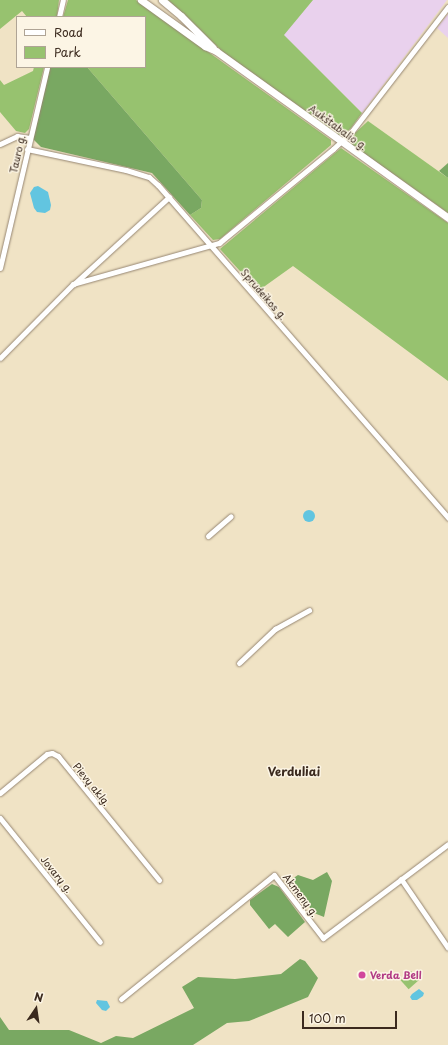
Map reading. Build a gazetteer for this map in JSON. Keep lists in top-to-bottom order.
{
  "streets": {
    "main road": ["Aukštabalio g."],
    "street": [
      "Tauro g.",
      "Sprudeikos g.",
      "Pievų aklg.",
      "Jovarų g.",
      "Akmenų g."
    ]
  },
  "crossings": [
    ["Tauro g.", "Sprudeikos g."]
  ],
  "districts": ["Verduliai"],
  "places": ["Verda Bell"],
  "legend": ["Road", "Park"],
  "scale_bar": "100 m",
  "north": "top"
}
